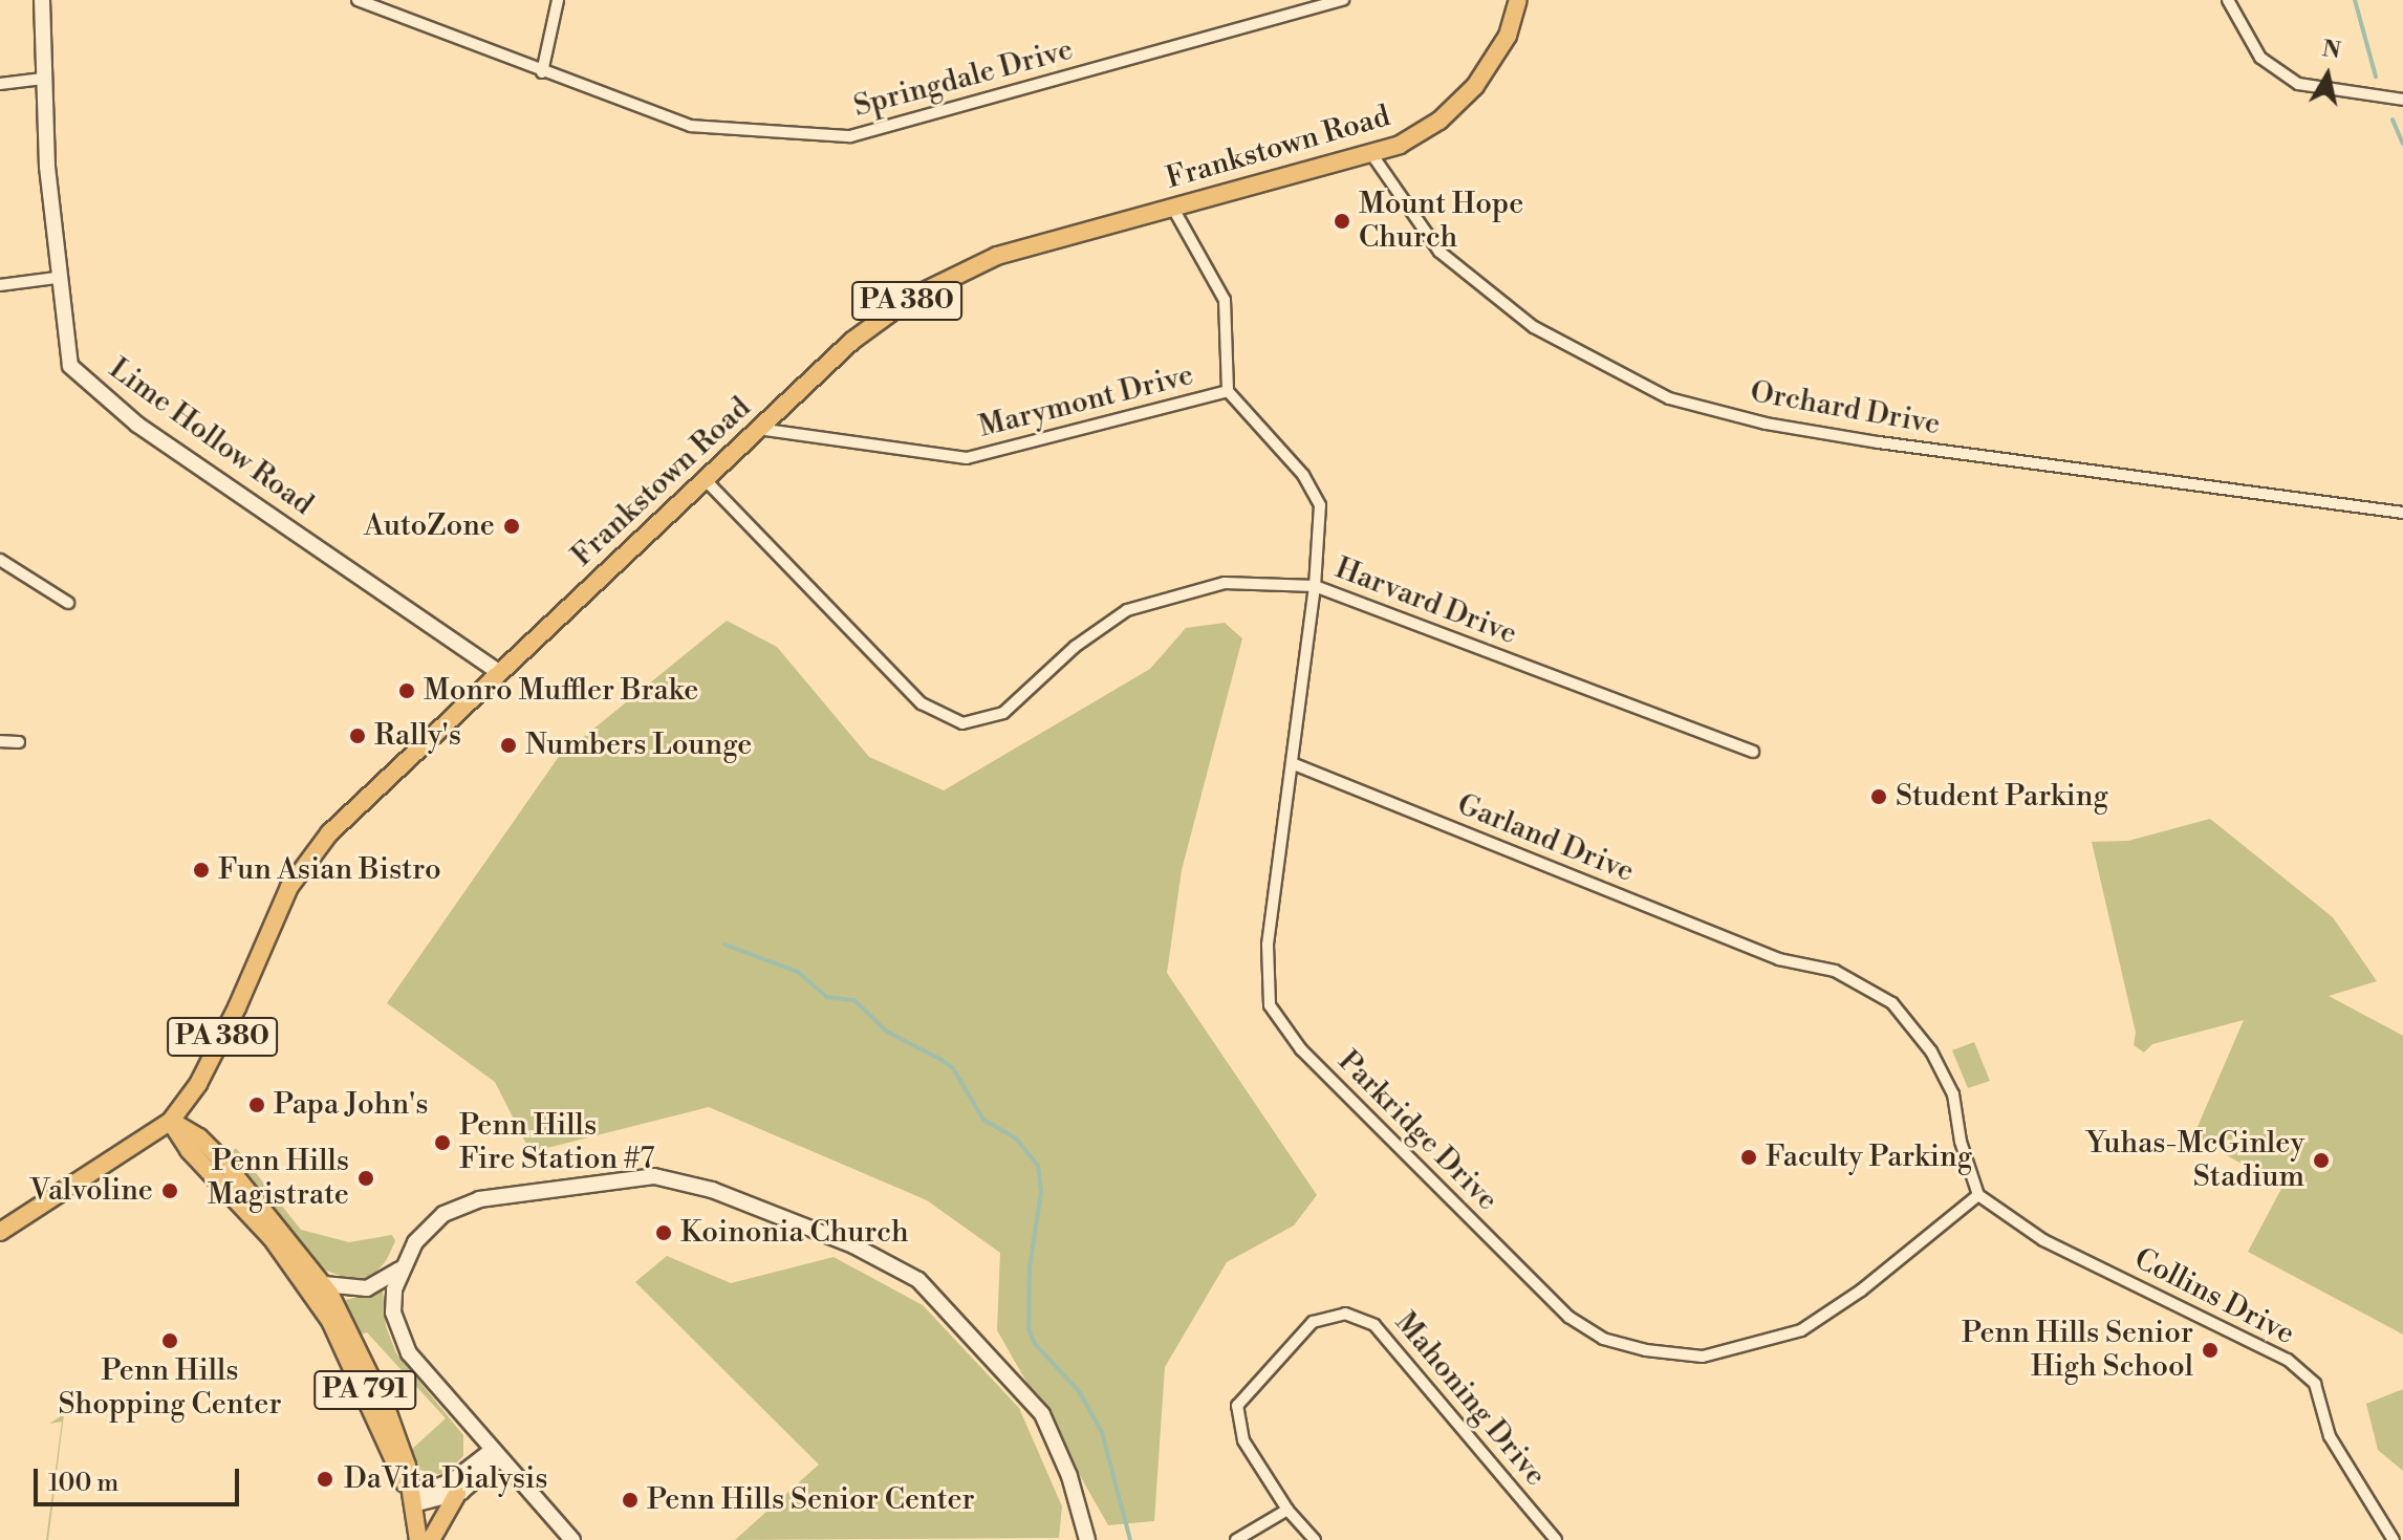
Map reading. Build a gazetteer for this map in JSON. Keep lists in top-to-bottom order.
{
  "streets": {
    "main road": ["Frankstown Road", "PA 380", "PA 791"],
    "street": [
      "Springdale Drive",
      "Marymont Drive",
      "Orchard Drive",
      "Lime Hollow Road",
      "Harvard Drive",
      "Garland Drive",
      "Parkridge Drive",
      "Collins Drive",
      "Mahoning Drive"
    ]
  },
  "crossings": [
    ["Frankstown Road", "Marymont Drive"],
    ["Frankstown Road", "Orchard Drive"],
    ["Frankstown Road", "Lime Hollow Road"],
    ["Frankstown Road", "Harvard Drive"],
    ["Frankstown Road", "PA 791"],
    ["Marymont Drive", "Parkridge Drive"],
    ["Harvard Drive", "Parkridge Drive"],
    ["Garland Drive", "Parkridge Drive"],
    ["Garland Drive", "Collins Drive"],
    ["Parkridge Drive", "Collins Drive"]
  ],
  "places": [
    "Mount Hope Church",
    "AutoZone",
    "Monro Muffler Brake",
    "Rally's",
    "Numbers Lounge",
    "Student Parking",
    "Fun Asian Bistro",
    "Papa John's",
    "Penn Hills Fire Station #7",
    "Faculty Parking",
    "Yuhas-McGinley Stadium",
    "Penn Hills Magistrate",
    "Valvoline",
    "Koinonia Church",
    "Penn Hills Shopping Center",
    "Penn Hills Senior High School",
    "DaVita Dialysis",
    "Penn Hills Senior Center"
  ],
  "scale_bar": "100 m",
  "north": "top"
}
